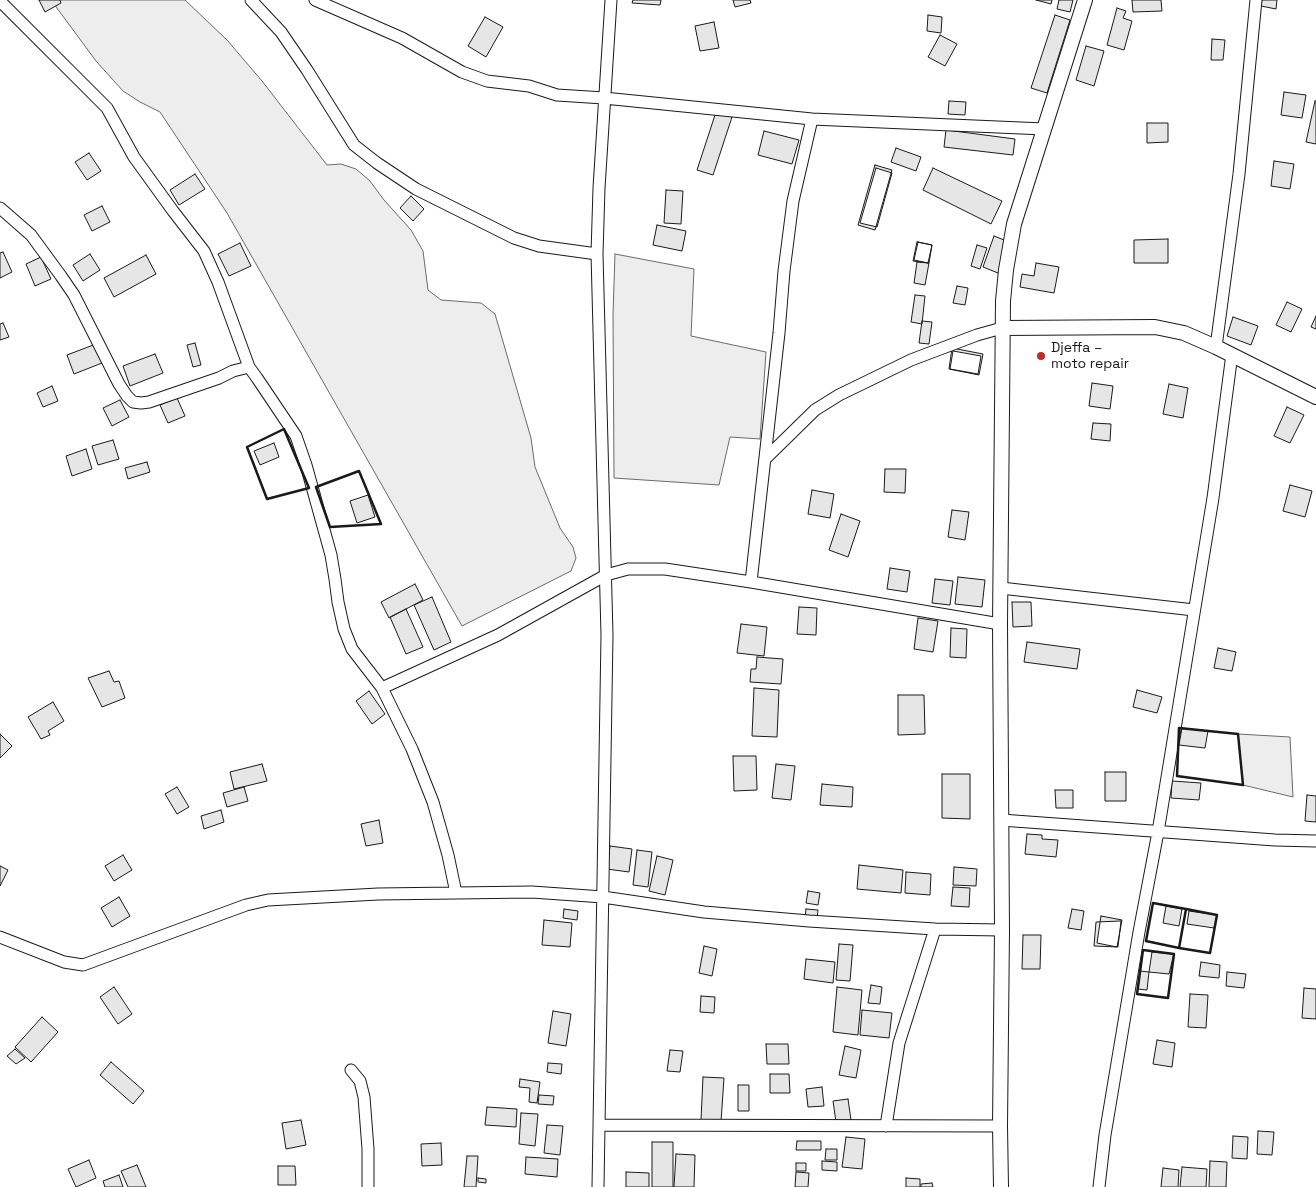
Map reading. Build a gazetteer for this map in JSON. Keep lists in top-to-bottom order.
{
  "places": ["Djeffa – moto repair"]
}
